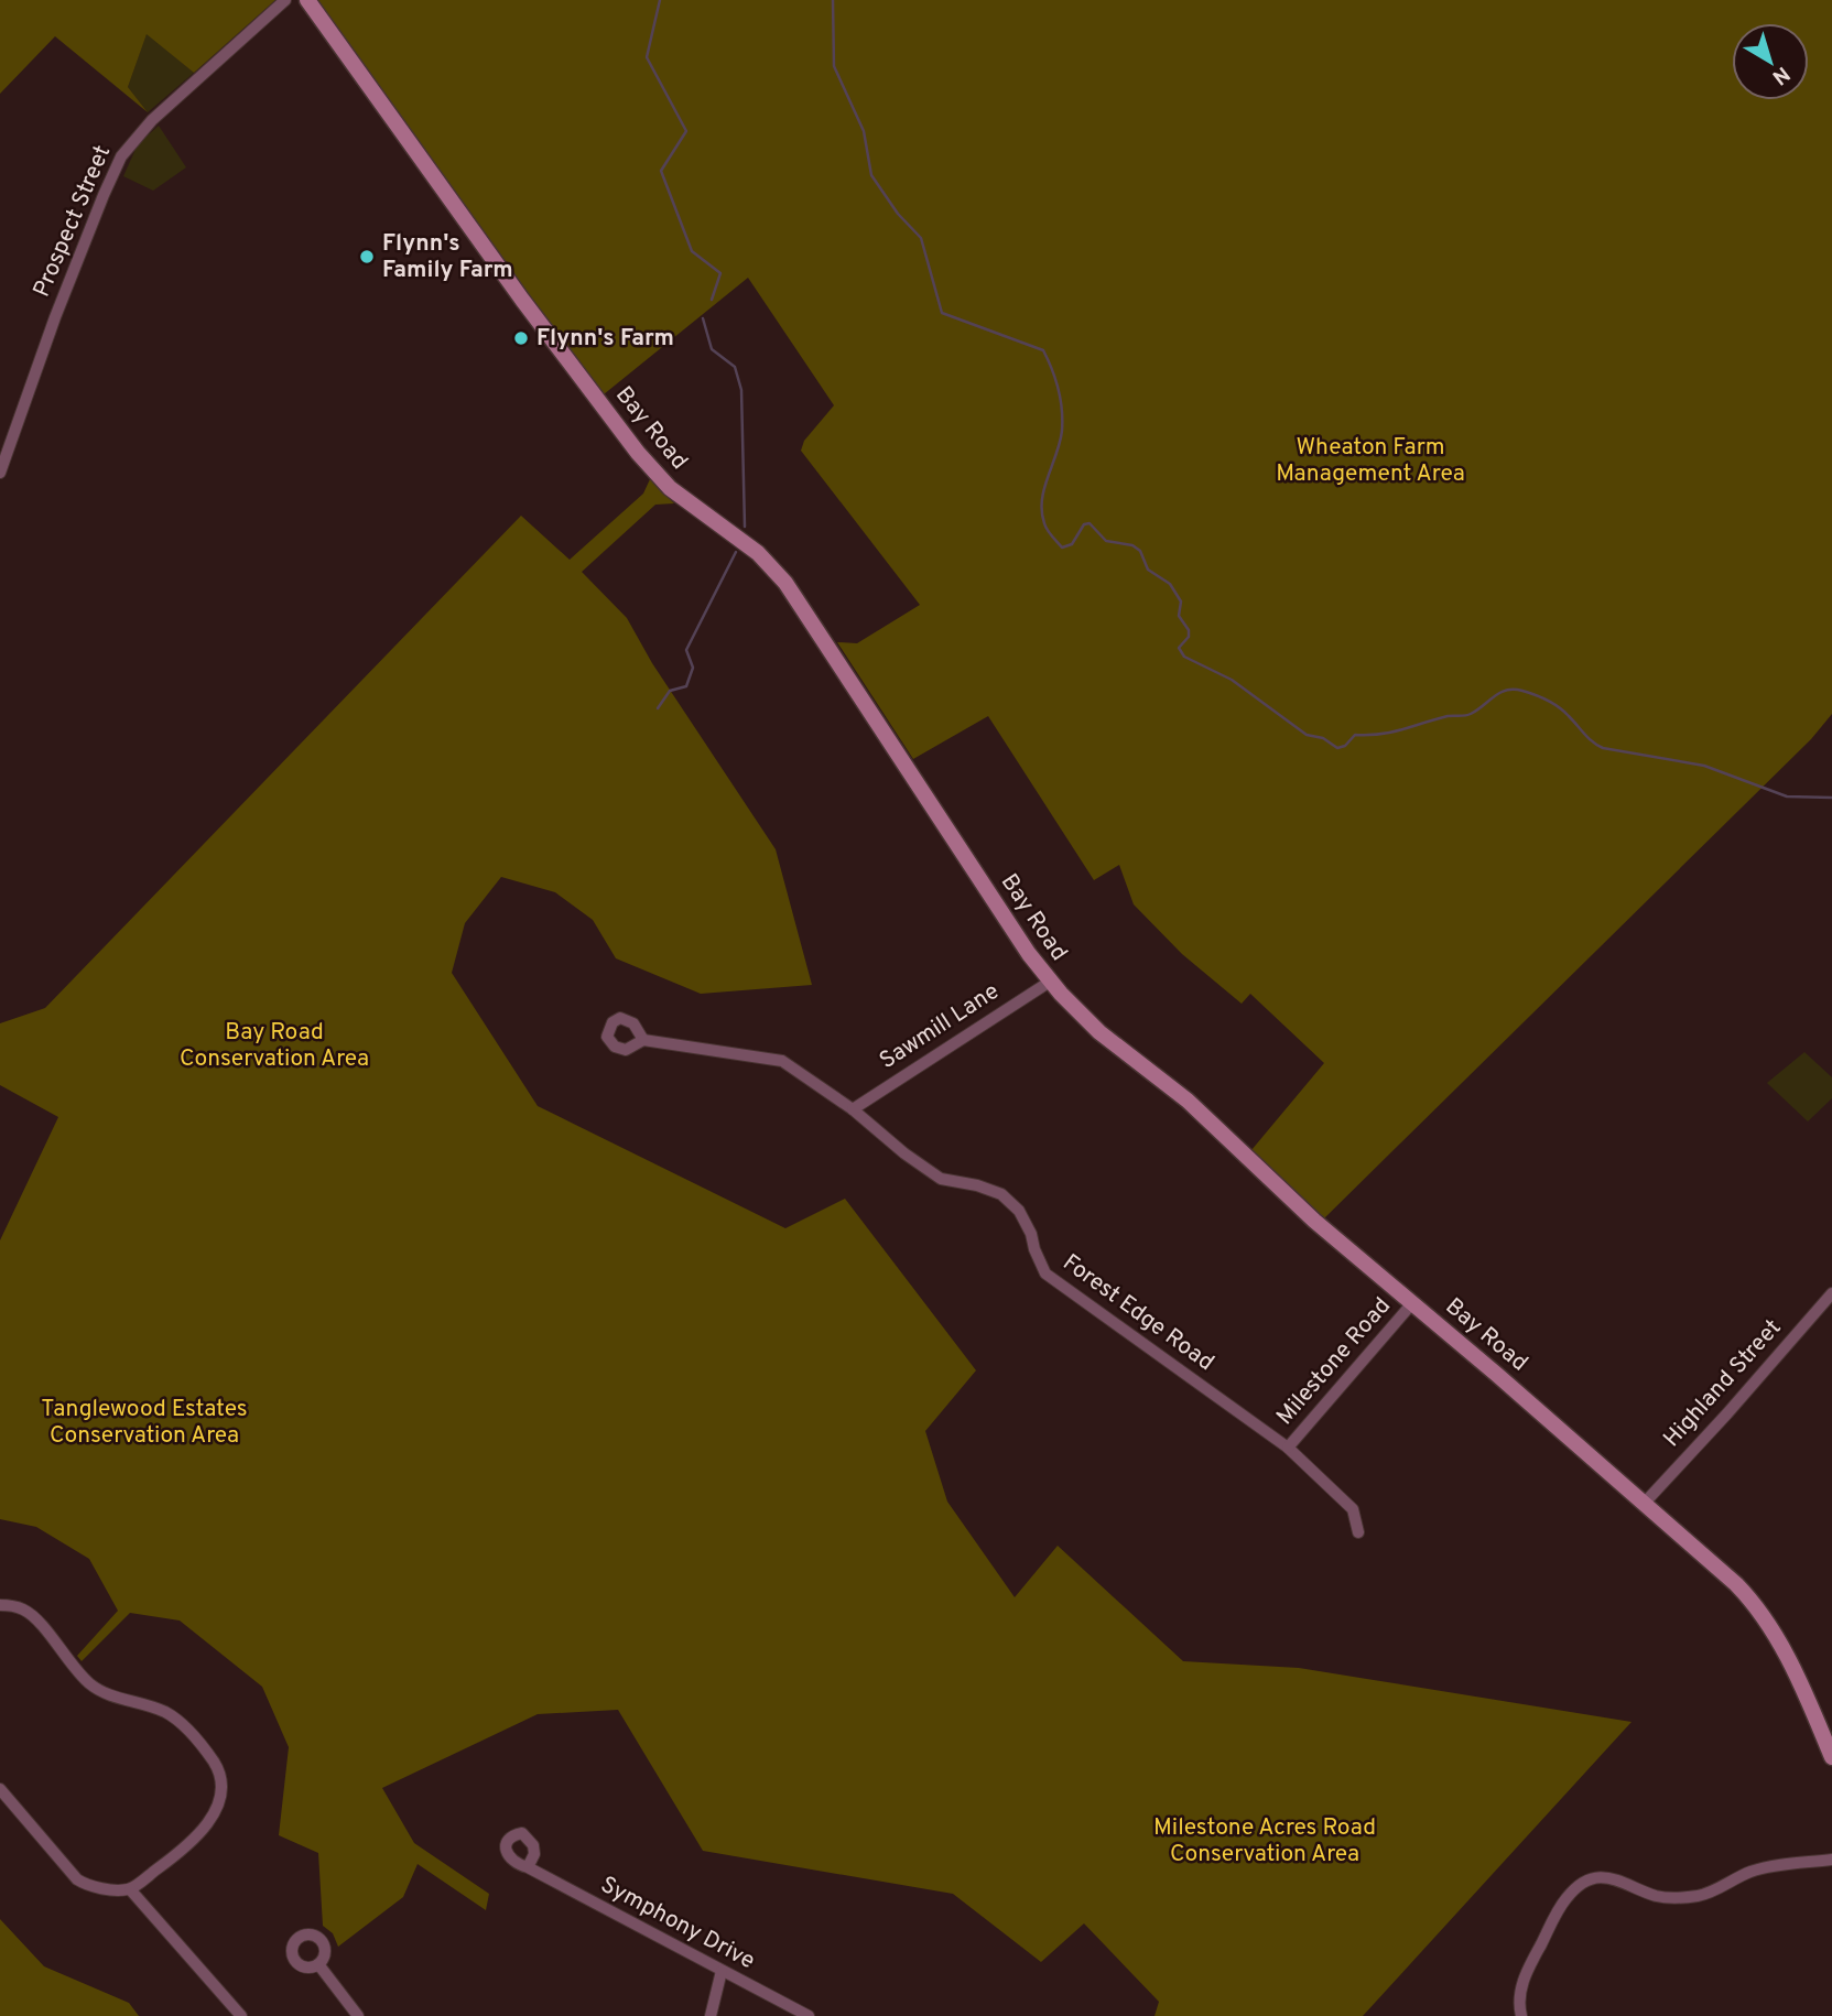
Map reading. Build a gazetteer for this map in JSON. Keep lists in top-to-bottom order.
{
  "streets": {
    "main road": ["Bay Road"],
    "street": [
      "Prospect Street",
      "Sawmill Lane",
      "Forest Edge Road",
      "Milestone Road",
      "Highland Street",
      "Symphony Drive"
    ]
  },
  "crossings": [
    ["Bay Road", "Sawmill Lane"],
    ["Bay Road", "Milestone Road"],
    ["Bay Road", "Highland Street"],
    ["Sawmill Lane", "Forest Edge Road"],
    ["Forest Edge Road", "Milestone Road"]
  ],
  "parks": [
    "Wheaton Farm Management Area",
    "Bay Road Conservation Area",
    "Tanglewood Estates Conservation Area",
    "Milestone Acres Road Conservation Area"
  ],
  "places": ["Flynn's Family Farm", "Flynn's Farm"],
  "north": "bottom right"
}
